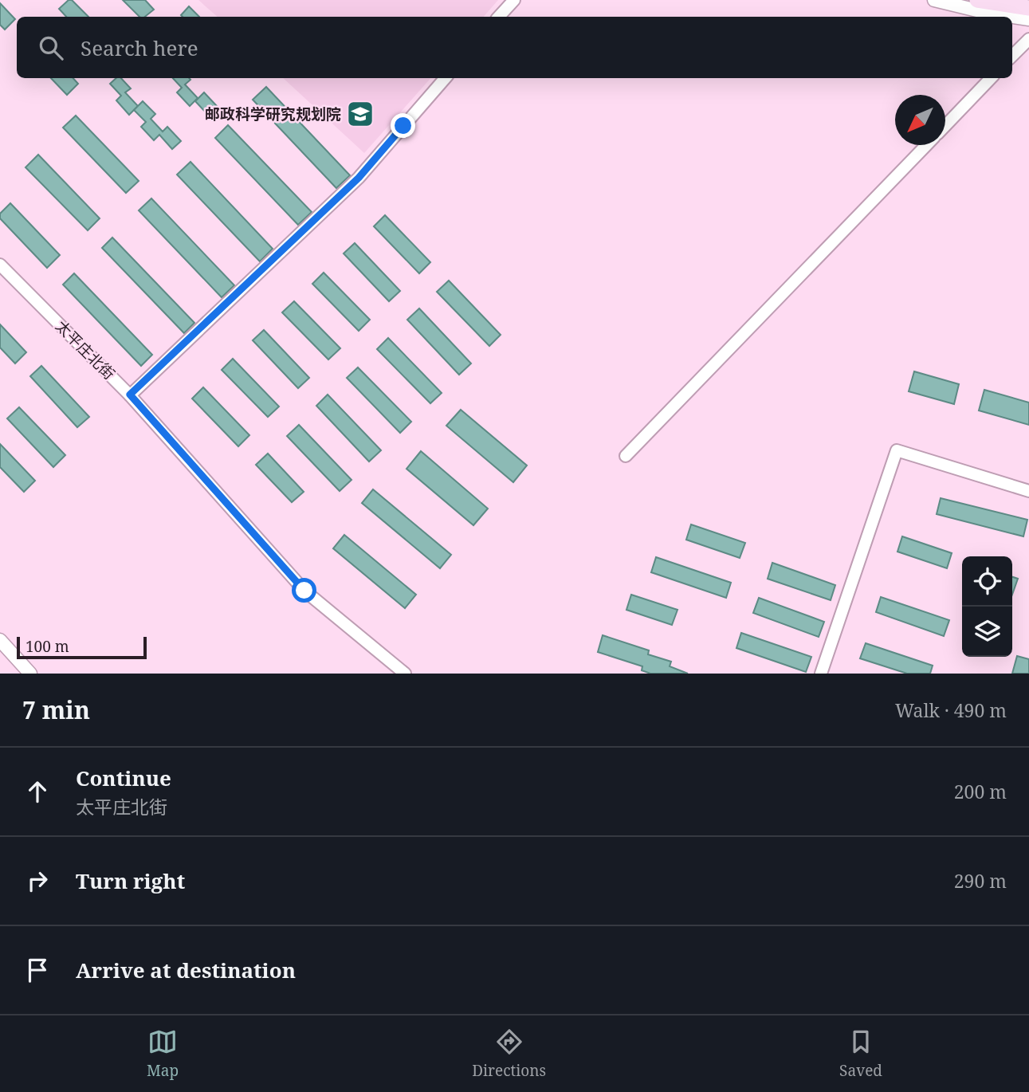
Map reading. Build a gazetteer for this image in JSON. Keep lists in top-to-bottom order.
{
  "streets": {
    "street": ["太平庄北街"]
  },
  "places": {
    "school or university": ["邮政科学研究规划院"]
  },
  "scale_bar": "100 m",
  "north": "bottom left",
  "page": {
    "search": "Search here",
    "scale": "100 m",
    "heading": ["7 min", "Walk · 490 m"],
    "list": [
      ["Continue", "太平庄北街", "200 m"],
      ["Turn right", "290 m"],
      "Arrive at destination"
    ],
    "nav": ["Map", "Directions", "Saved"]
  }
}
